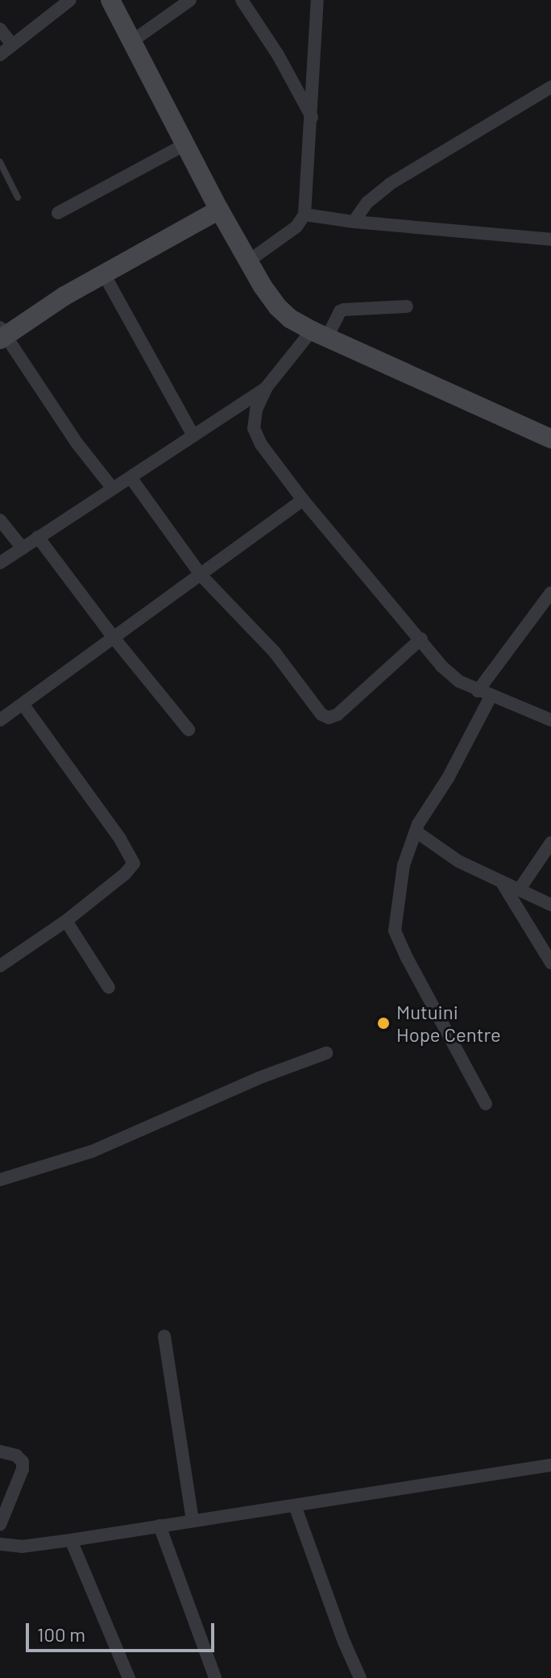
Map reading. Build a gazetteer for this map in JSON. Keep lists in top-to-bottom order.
{
  "places": ["Mutuini Hope Centre"],
  "scale_bar": "100 m"
}
